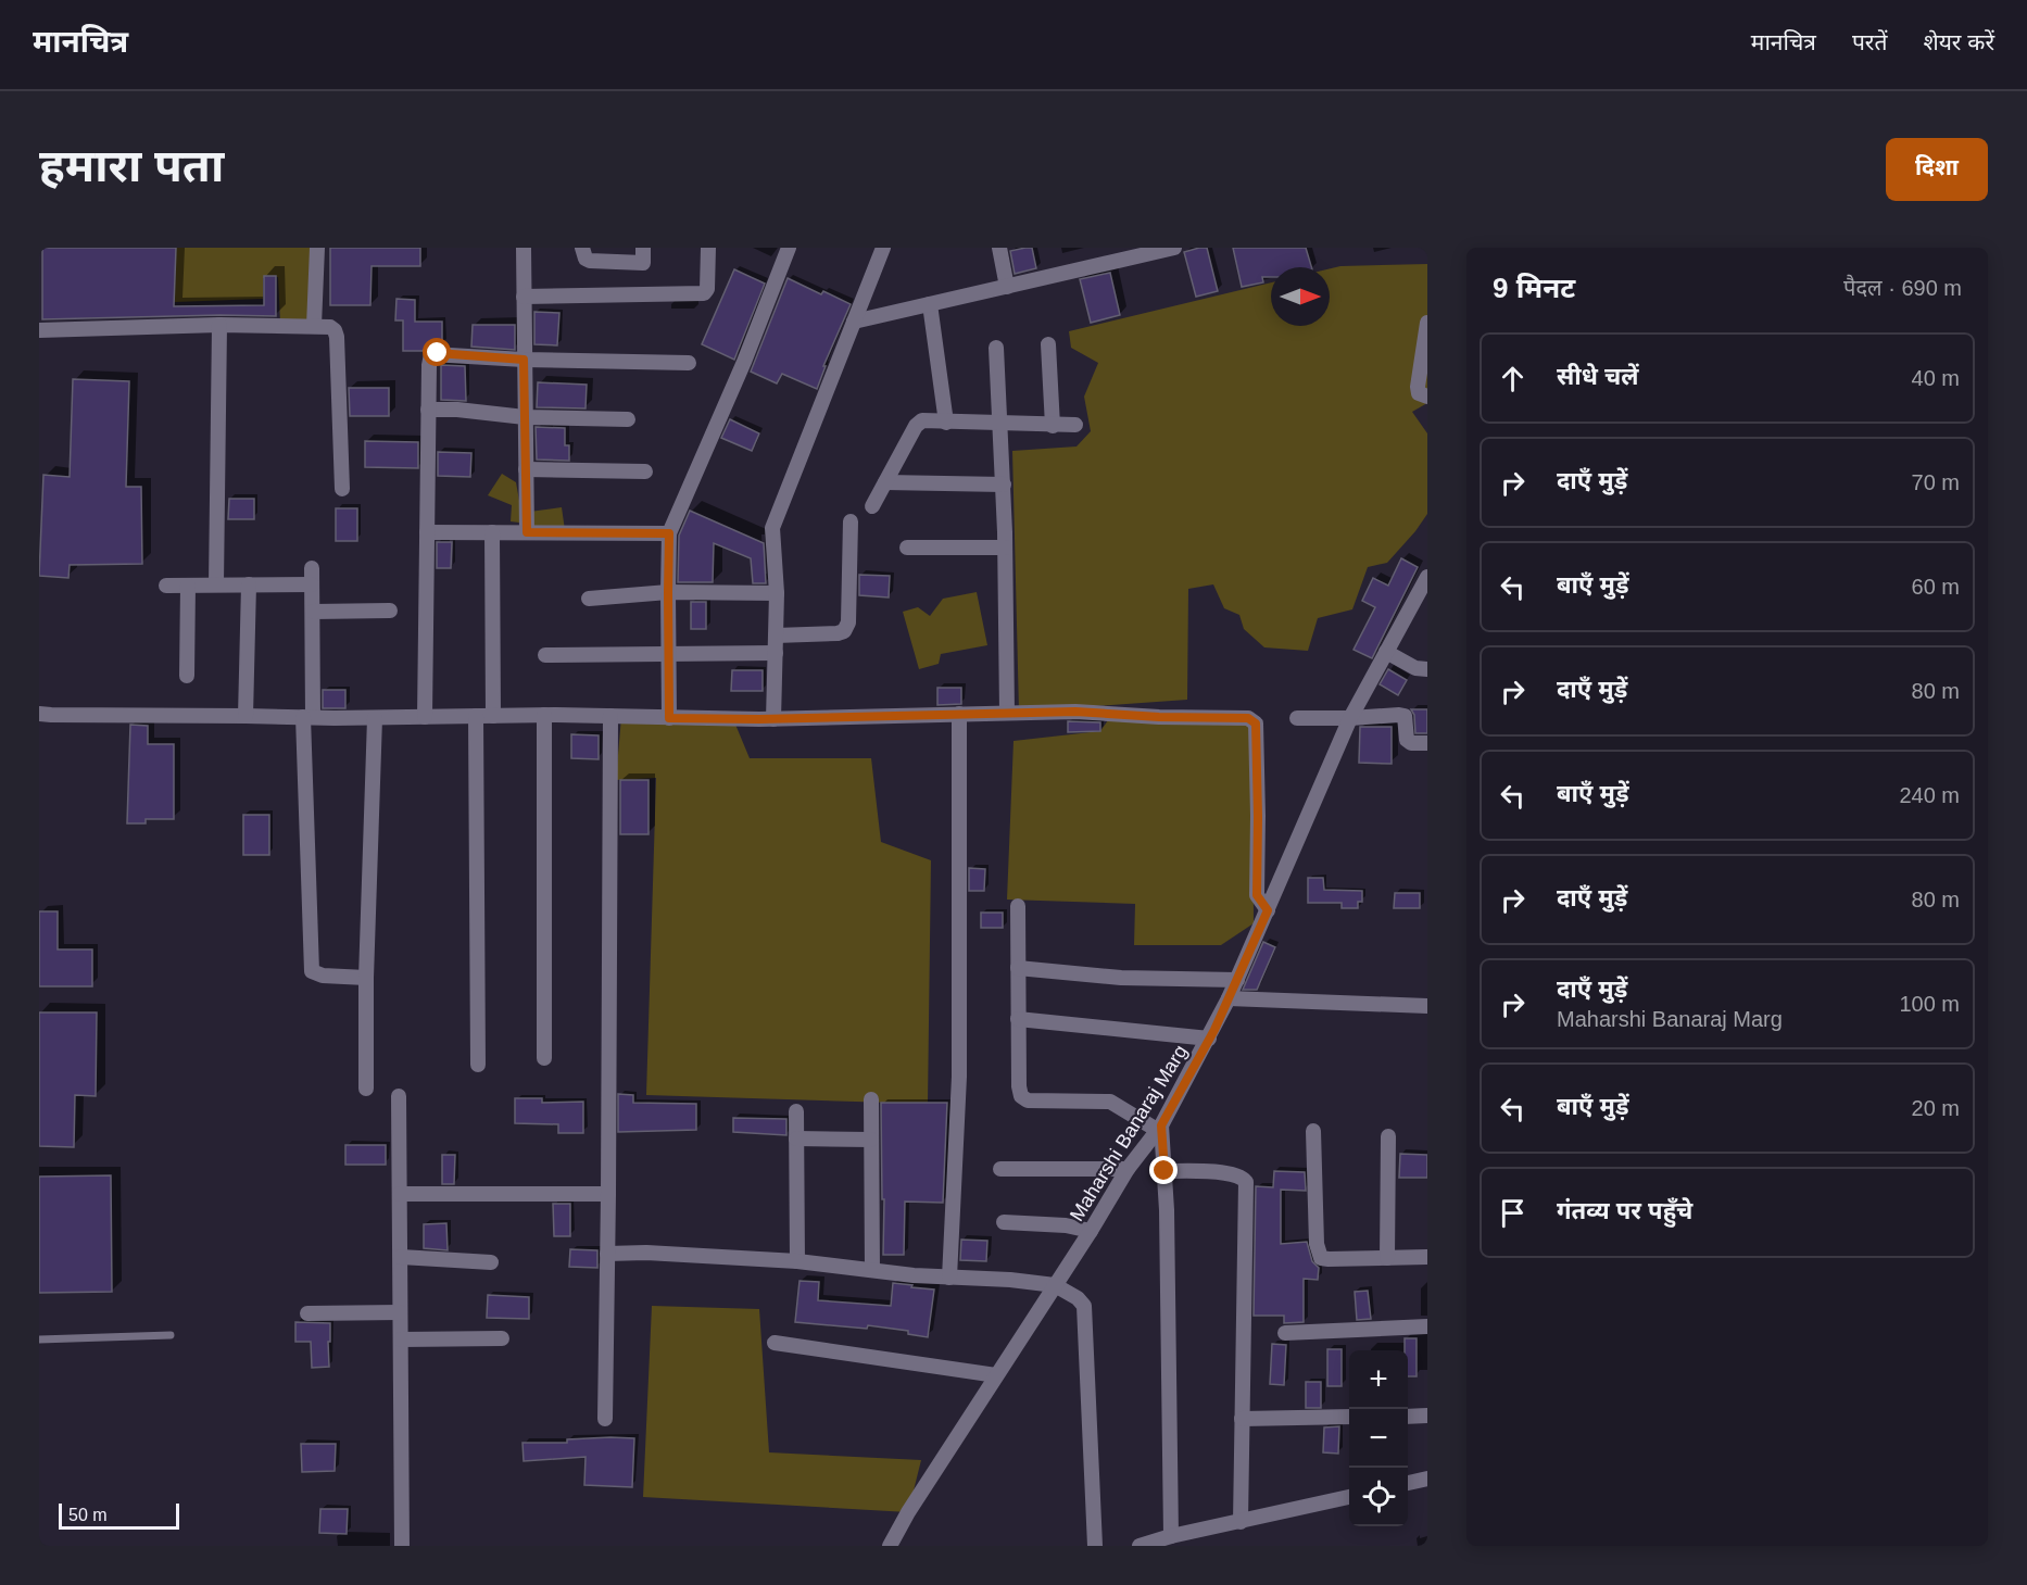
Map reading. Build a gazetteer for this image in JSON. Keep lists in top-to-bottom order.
{
  "streets": {
    "street": ["Maharshi Banaraj Marg"]
  },
  "scale_bar": "50 m",
  "north": "right",
  "page": {
    "header": "मानचित्र",
    "nav": ["मानचित्र", "परतें", "शेयर करें"],
    "buttons": "दिशा",
    "title": "हमारा पता",
    "heading": ["9 मिनट", "पैदल · 690 m"],
    "list": [
      ["सीधे चलें", "40 m"],
      ["दाएँ मुड़ें", "70 m"],
      ["बाएँ मुड़ें", "60 m"],
      ["दाएँ मुड़ें", "80 m"],
      ["बाएँ मुड़ें", "240 m"],
      ["दाएँ मुड़ें", "80 m"],
      ["दाएँ मुड़ें", "Maharshi Banaraj Marg", "100 m"],
      ["बाएँ मुड़ें", "20 m"],
      "गंतव्य पर पहुँचे"
    ],
    "map_buttons": ["+", "−"],
    "scale": "50 m"
  }
}
